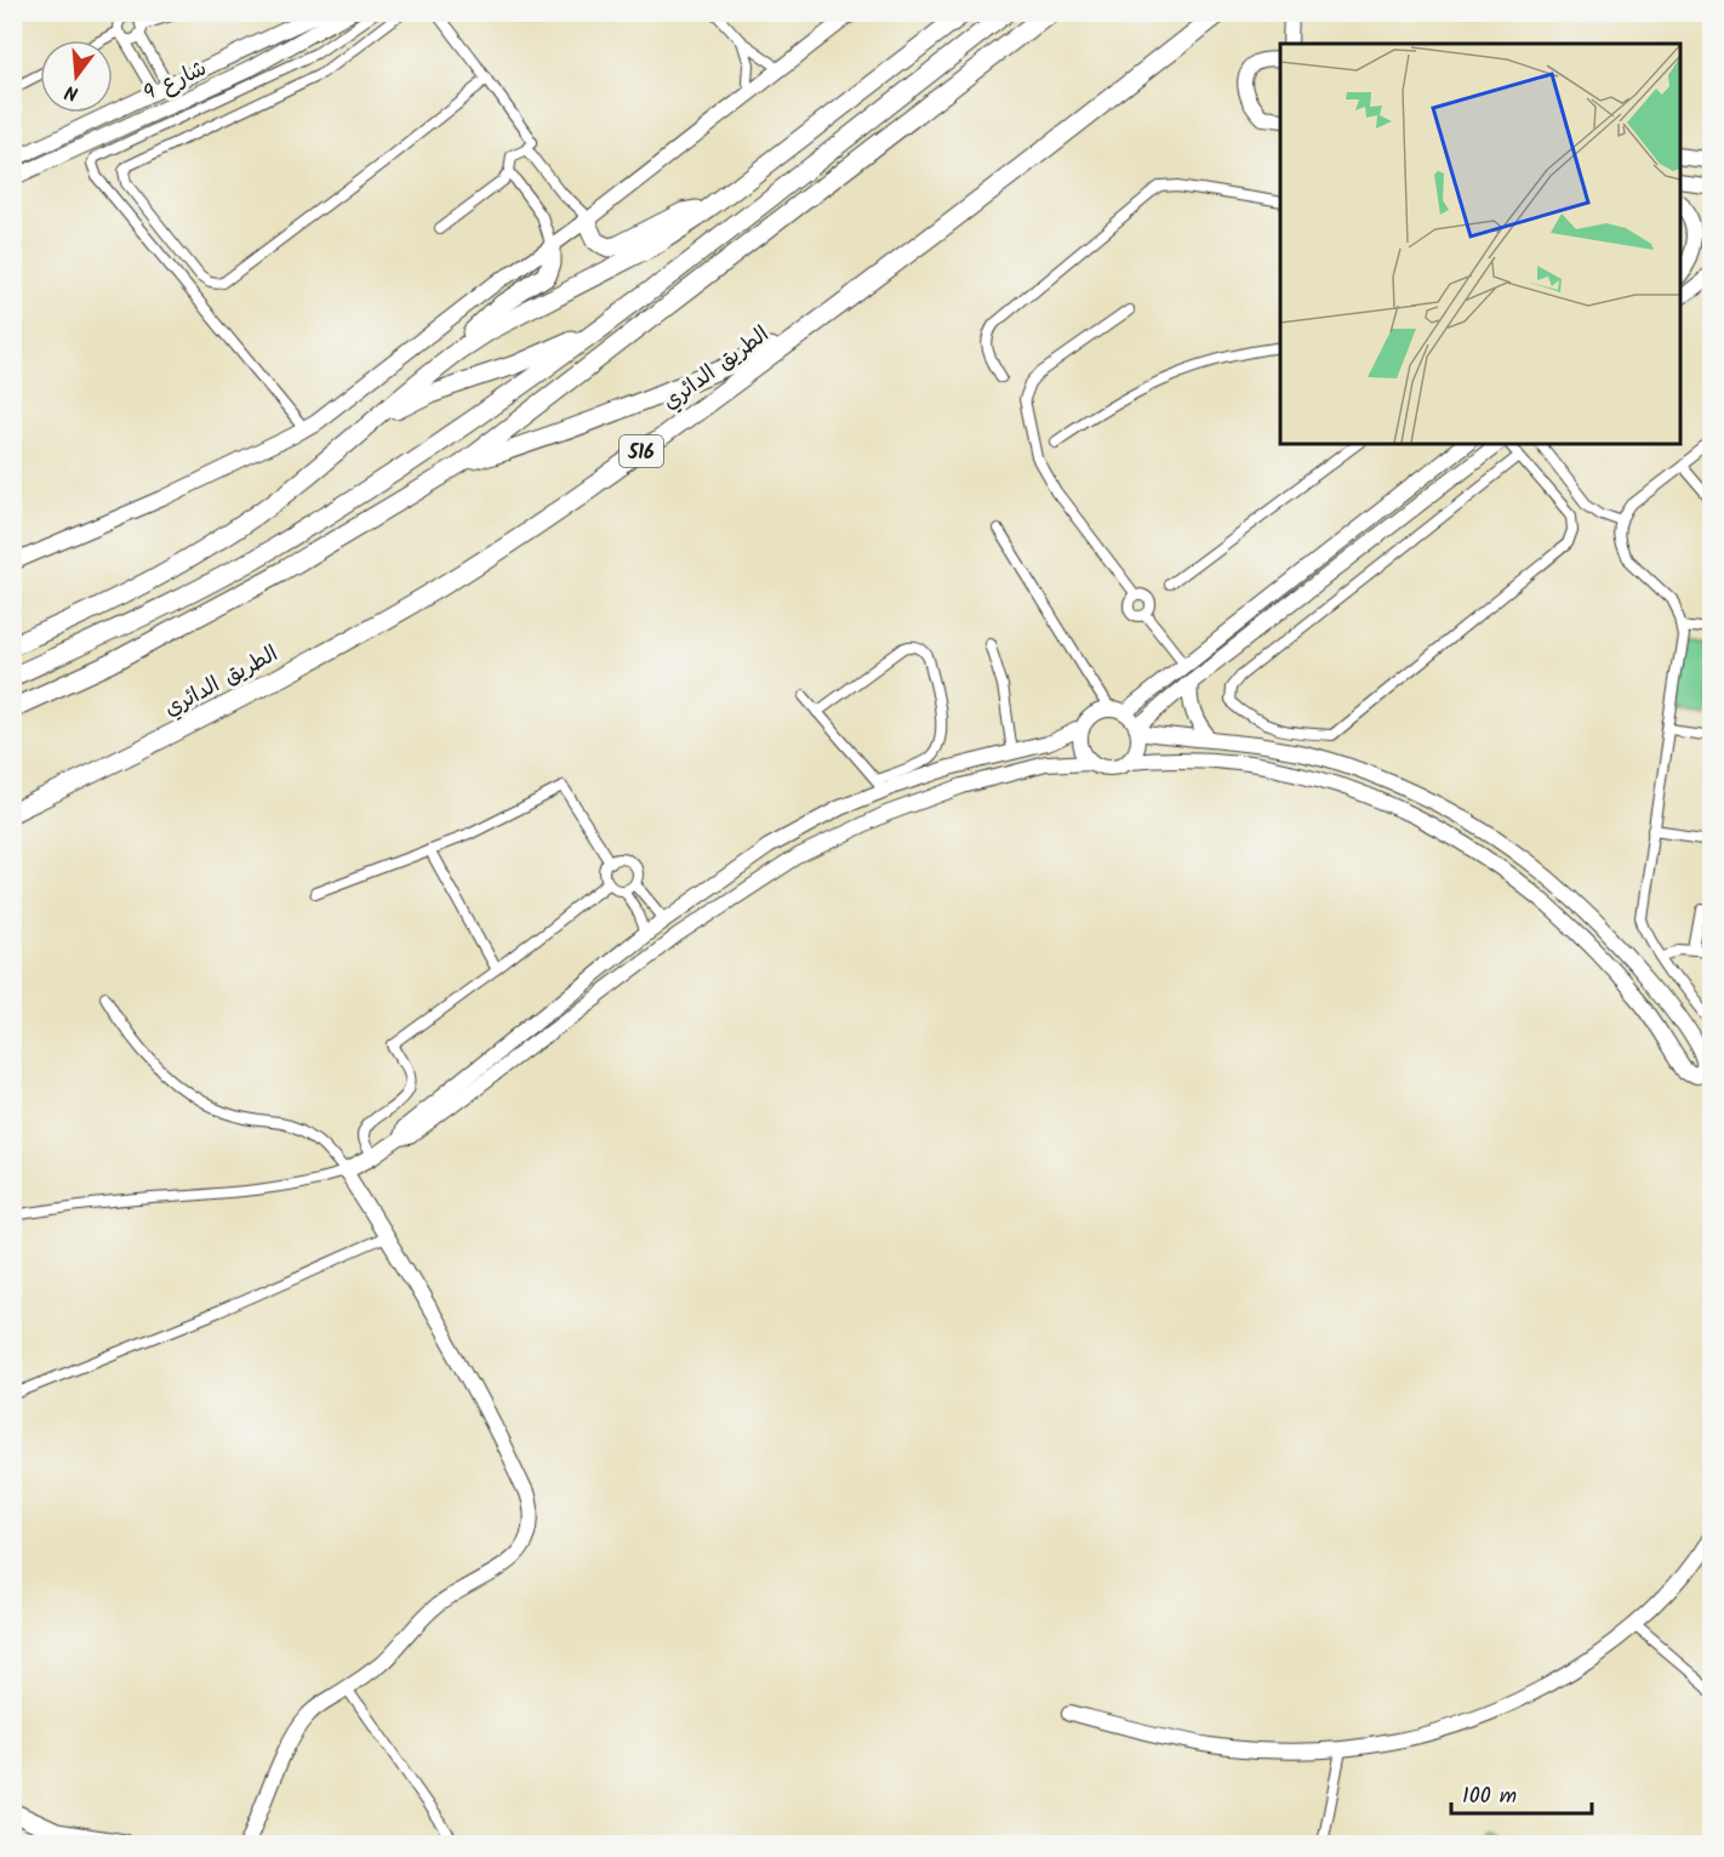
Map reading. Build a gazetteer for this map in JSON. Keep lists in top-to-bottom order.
{
  "streets": {
    "highway": ["الطريق الدائري", "516"],
    "street": ["شارع 9"]
  },
  "crossings": [
    ["الطريق الدائري", "516"]
  ],
  "scale_bar": "100 m",
  "north": "bottom"
}
